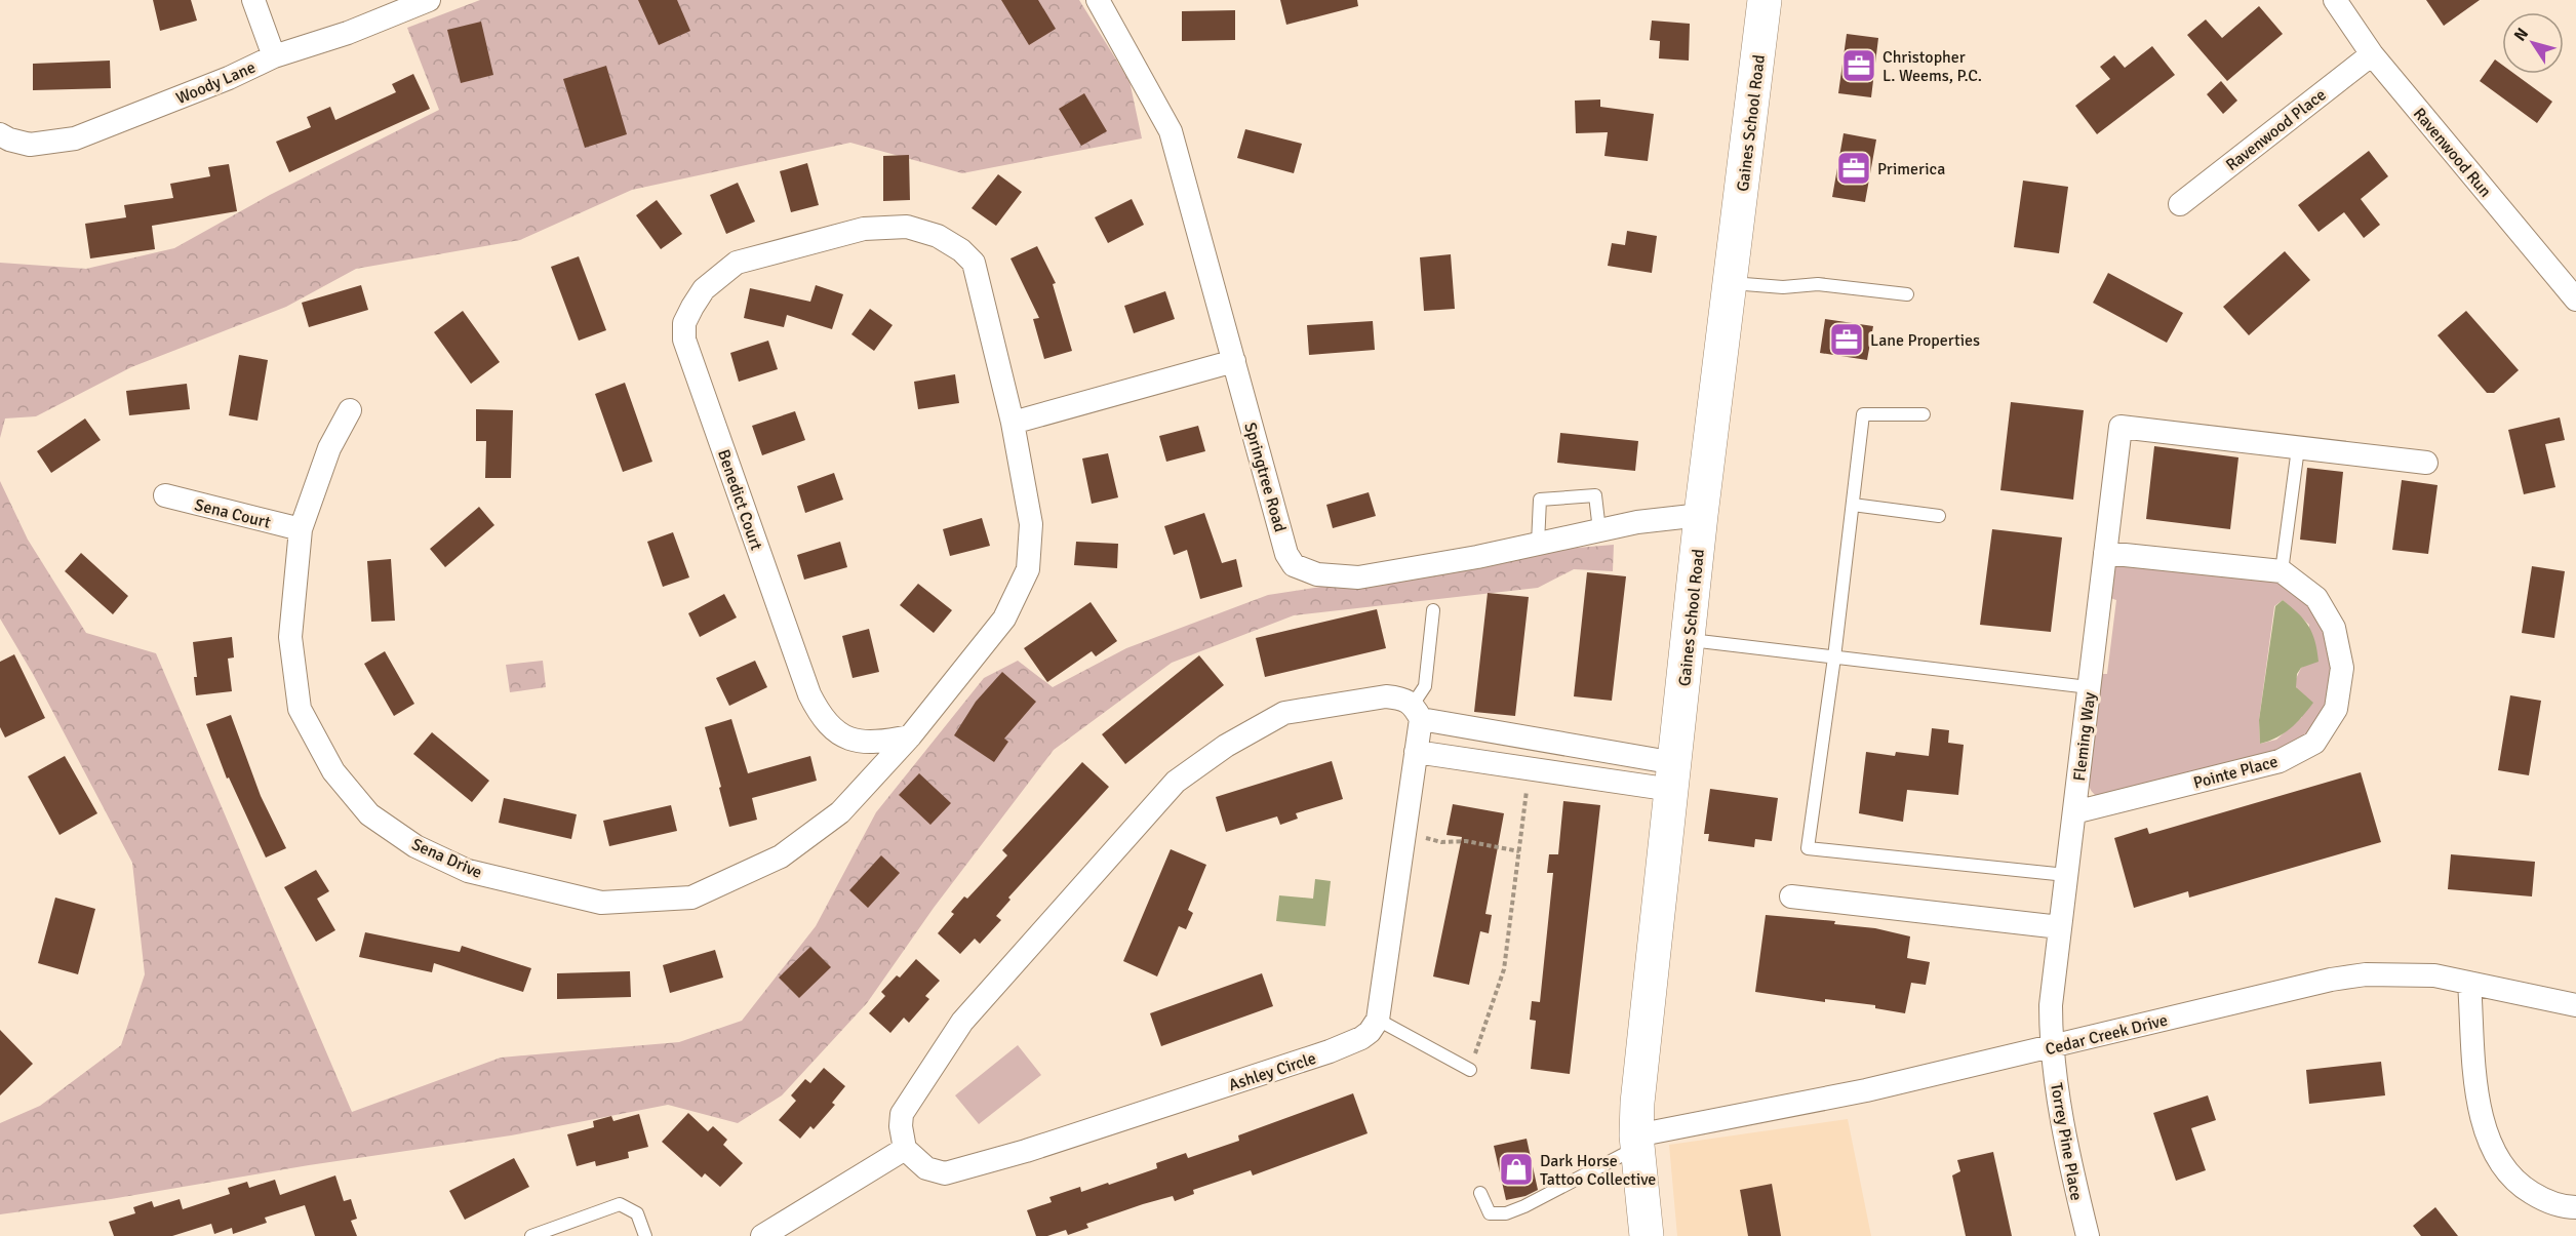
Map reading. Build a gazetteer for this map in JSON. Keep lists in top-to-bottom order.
{
  "streets": {
    "main road": ["Gaines School Road"],
    "street": [
      "Woody Lane",
      "Ravenwood Place",
      "Ravenwood Run",
      "Springtree Road",
      "Benedict Court",
      "Sena Court",
      "Fleming Way",
      "Pointe Place",
      "Sena Drive",
      "Cedar Creek Drive",
      "Ashley Circle",
      "Torrey Pine Place"
    ]
  },
  "crossings": [
    ["Gaines School Road", "Springtree Road"],
    ["Gaines School Road", "Cedar Creek Drive"],
    ["Ravenwood Place", "Ravenwood Run"],
    ["Benedict Court", "Sena Drive"],
    ["Sena Court", "Sena Drive"],
    ["Fleming Way", "Pointe Place"],
    ["Fleming Way", "Cedar Creek Drive"],
    ["Fleming Way", "Torrey Pine Place"],
    ["Cedar Creek Drive", "Torrey Pine Place"]
  ],
  "places": {
    "office": ["Christopher L. Weems, P.C.", "Primerica", "Lane Properties"],
    "shop": ["Dark Horse Tattoo Collective"]
  },
  "north": "top left"
}
